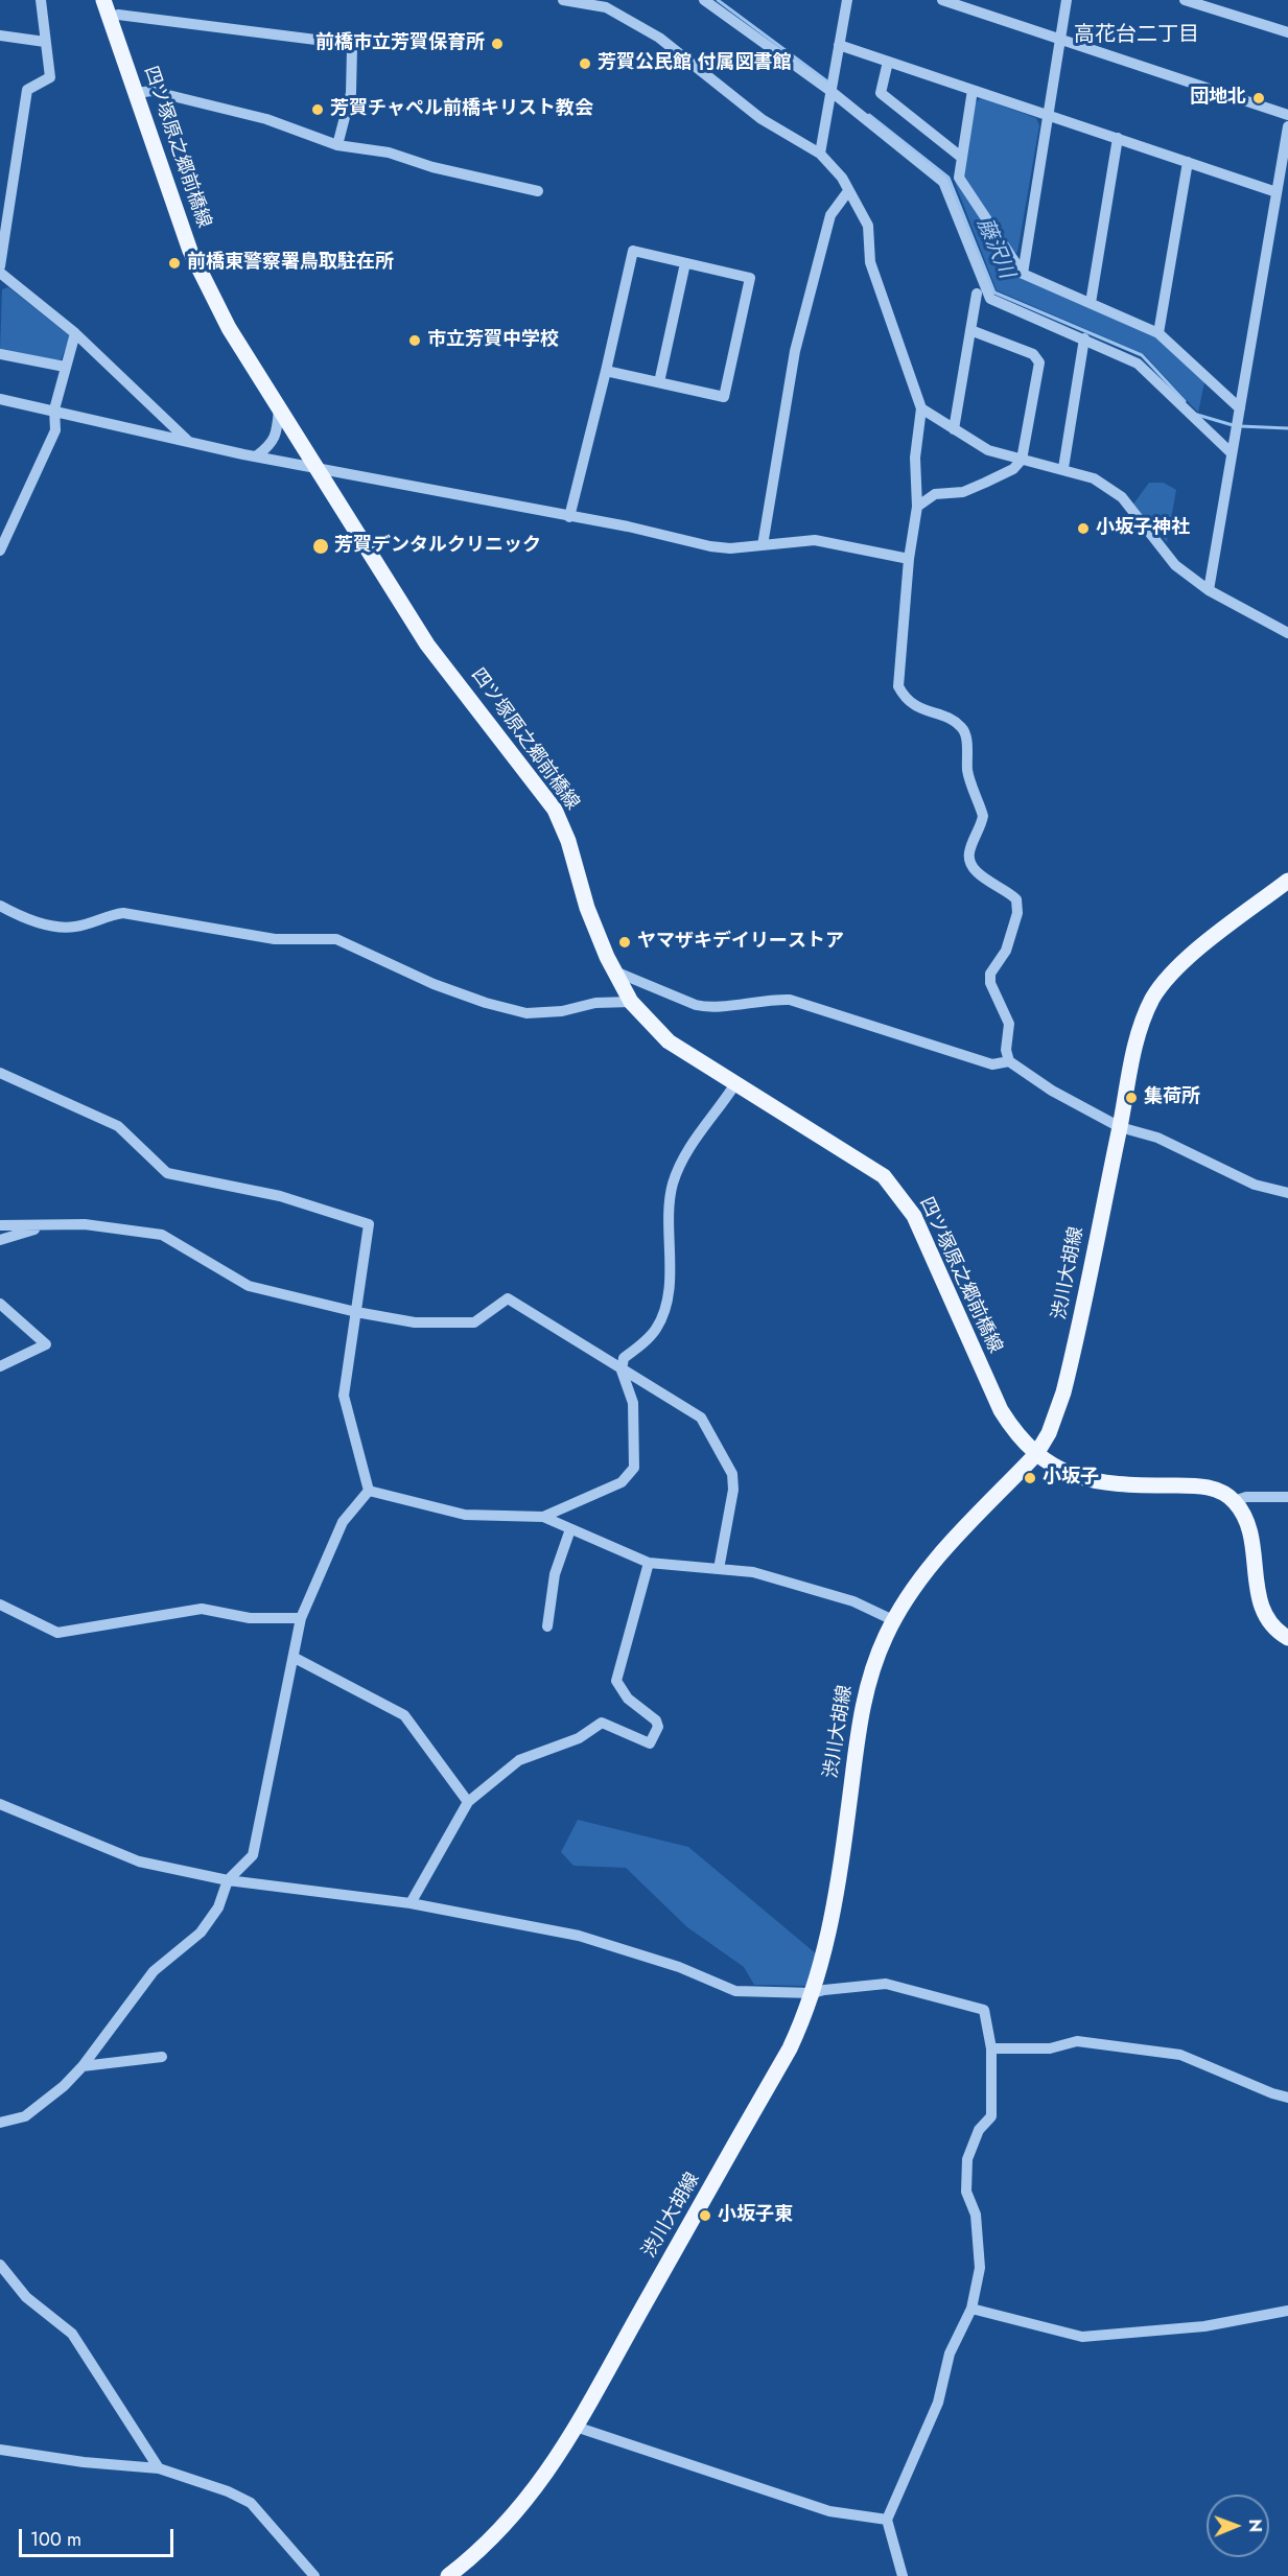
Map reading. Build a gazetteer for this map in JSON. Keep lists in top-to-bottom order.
{
  "streets": {
    "main road": ["四ツ塚原之郷前橋線", "渋川大胡線"]
  },
  "crossings": [
    ["四ツ塚原之郷前橋線", "渋川大胡線"]
  ],
  "districts": ["高花台二丁目"],
  "water": ["藤沢川"],
  "places": [
    "前橋市立芳賀保育所",
    "芳賀公民館 付属図書館",
    "団地北",
    "芳賀チャペル前橋キリスト教会",
    "前橋東警察署鳥取駐在所",
    "市立芳賀中学校",
    "小坂子神社",
    "芳賀デンタルクリニック",
    "ヤマザキデイリーストア",
    "集荷所",
    "小坂子",
    "小坂子東"
  ],
  "scale_bar": "100 m",
  "north": "right"
}
